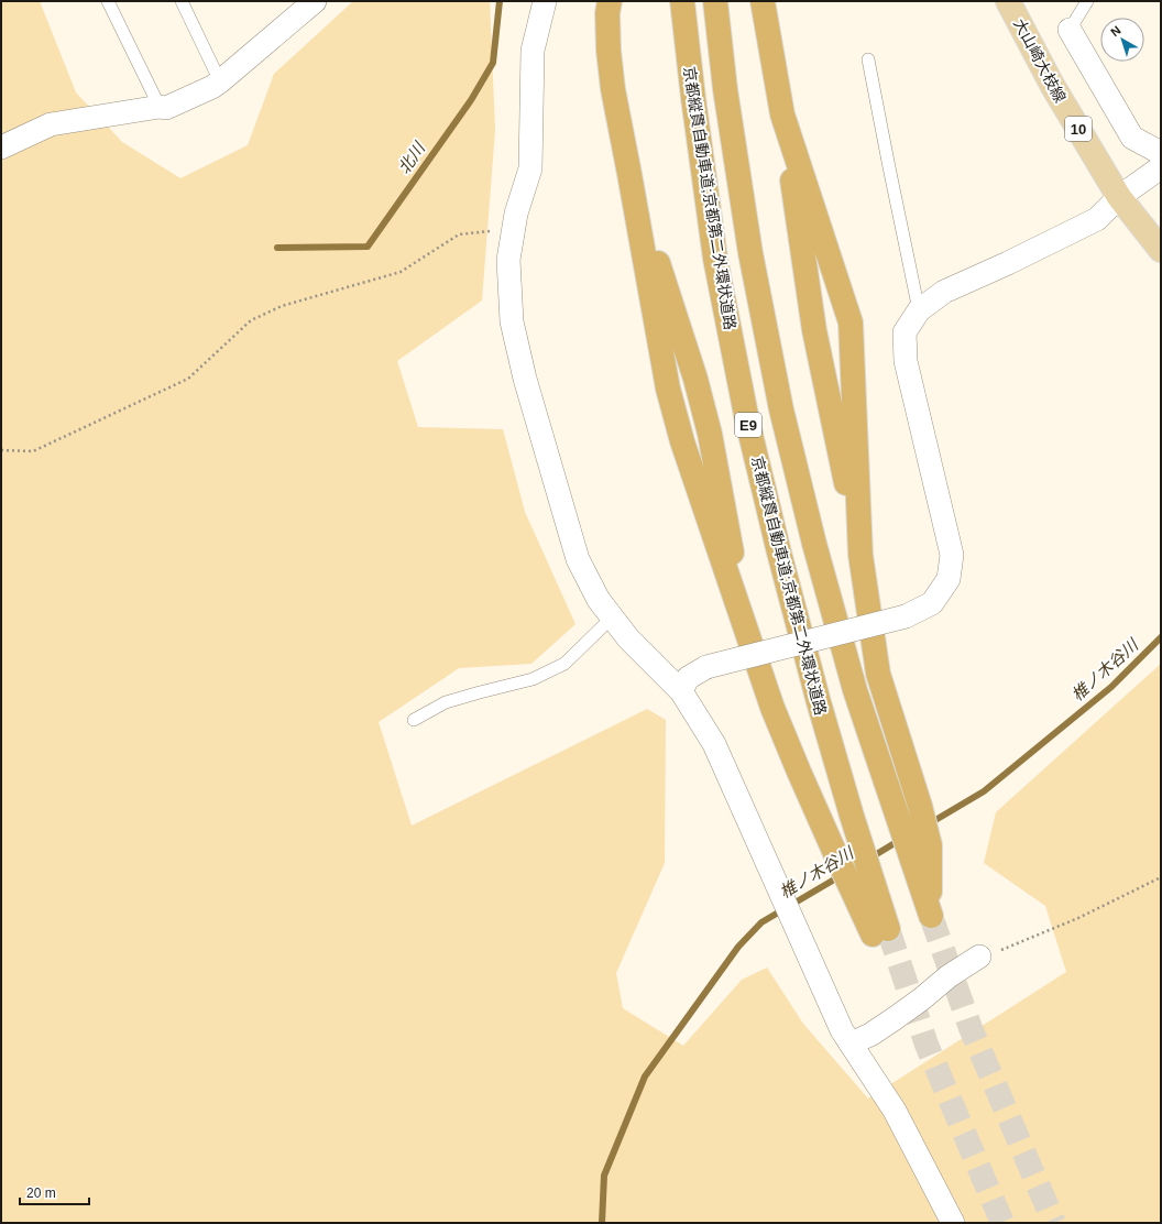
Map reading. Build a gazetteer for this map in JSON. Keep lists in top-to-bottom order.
{
  "streets": {
    "highway": ["京都縦貫自動車道;京都第二外環状道路", "E9"],
    "main road": ["大山崎大枝線", "10"]
  },
  "water": ["北川", "椎ノ木谷川"],
  "scale_bar": "20 m",
  "north": "top left"
}
